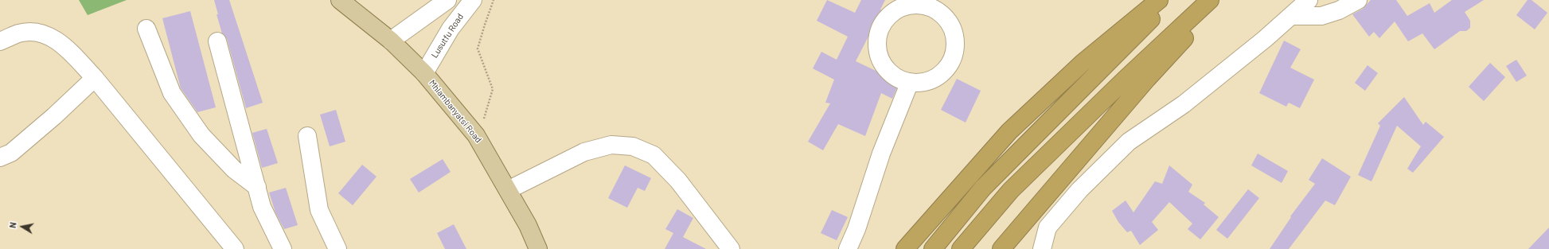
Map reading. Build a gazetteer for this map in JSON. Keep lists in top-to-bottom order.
{
  "streets": {
    "main road": ["Mhlambanyatsi Road"],
    "street": ["Lusutfu Road"]
  },
  "crossings": [
    ["Lusutfu Road", "Mhlambanyatsi Road"]
  ],
  "north": "left"
}
